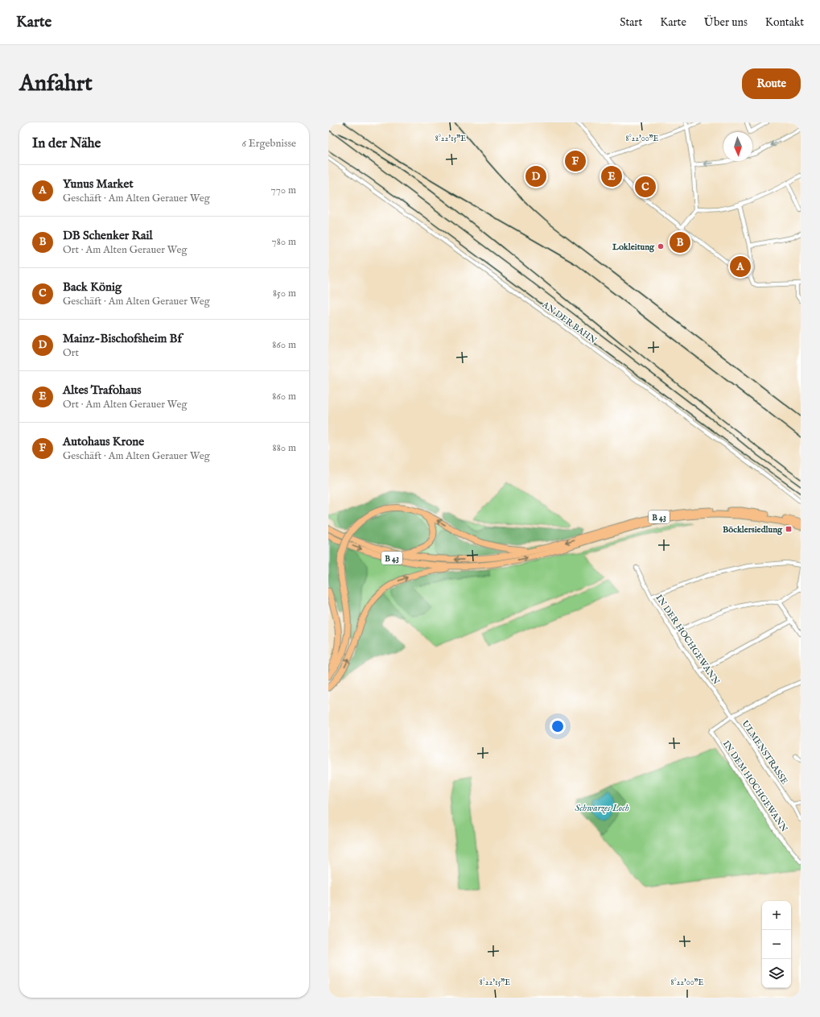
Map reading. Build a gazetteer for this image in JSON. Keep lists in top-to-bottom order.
{
  "streets": {
    "highway": ["B 43"],
    "street": [
      "AN DER BAHN",
      "IN DER HOCHGEWANN",
      "ULMENSTRASSE",
      "IN DEM HOCHGEWANN"
    ]
  },
  "crossings": [
    ["IN DER HOCHGEWANN", "ULMENSTRASSE"],
    ["IN DER HOCHGEWANN", "IN DEM HOCHGEWANN"],
    ["ULMENSTRASSE", "IN DEM HOCHGEWANN"]
  ],
  "water": ["Schwarzes Loch"],
  "places": {
    "other": ["Lokleitung"],
    "transit": ["Böcklersiedlung"]
  },
  "north": "bottom",
  "page": {
    "header": "Karte",
    "nav": [
      "Start",
      "Karte",
      "Über uns",
      "Kontakt"
    ],
    "buttons": "Route",
    "title": "Anfahrt",
    "heading": ["In der Nähe", "6 Ergebnisse"],
    "pins": [
      "F",
      "D",
      "E",
      "C",
      "B",
      "A"
    ],
    "list": [
      {
        "mark": "A",
        "name": "Yunus Market",
        "note": "Geschäft · Am Alten Gerauer Weg",
        "value": "770 m"
      },
      {
        "mark": "B",
        "name": "DB Schenker Rail",
        "note": "Ort · Am Alten Gerauer Weg",
        "value": "780 m"
      },
      {
        "mark": "C",
        "name": "Back König",
        "note": "Geschäft · Am Alten Gerauer Weg",
        "value": "850 m"
      },
      {
        "mark": "D",
        "name": "Mainz-Bischofsheim Bf",
        "note": "Ort",
        "value": "860 m"
      },
      {
        "mark": "E",
        "name": "Altes Trafohaus",
        "note": "Ort · Am Alten Gerauer Weg",
        "value": "860 m"
      },
      {
        "mark": "F",
        "name": "Autohaus Krone",
        "note": "Geschäft · Am Alten Gerauer Weg",
        "value": "880 m"
      }
    ],
    "map_buttons": ["+", "−"]
  },
  "coordinates": ["8°22'15\"E", "8°22'00\"E"]
}
